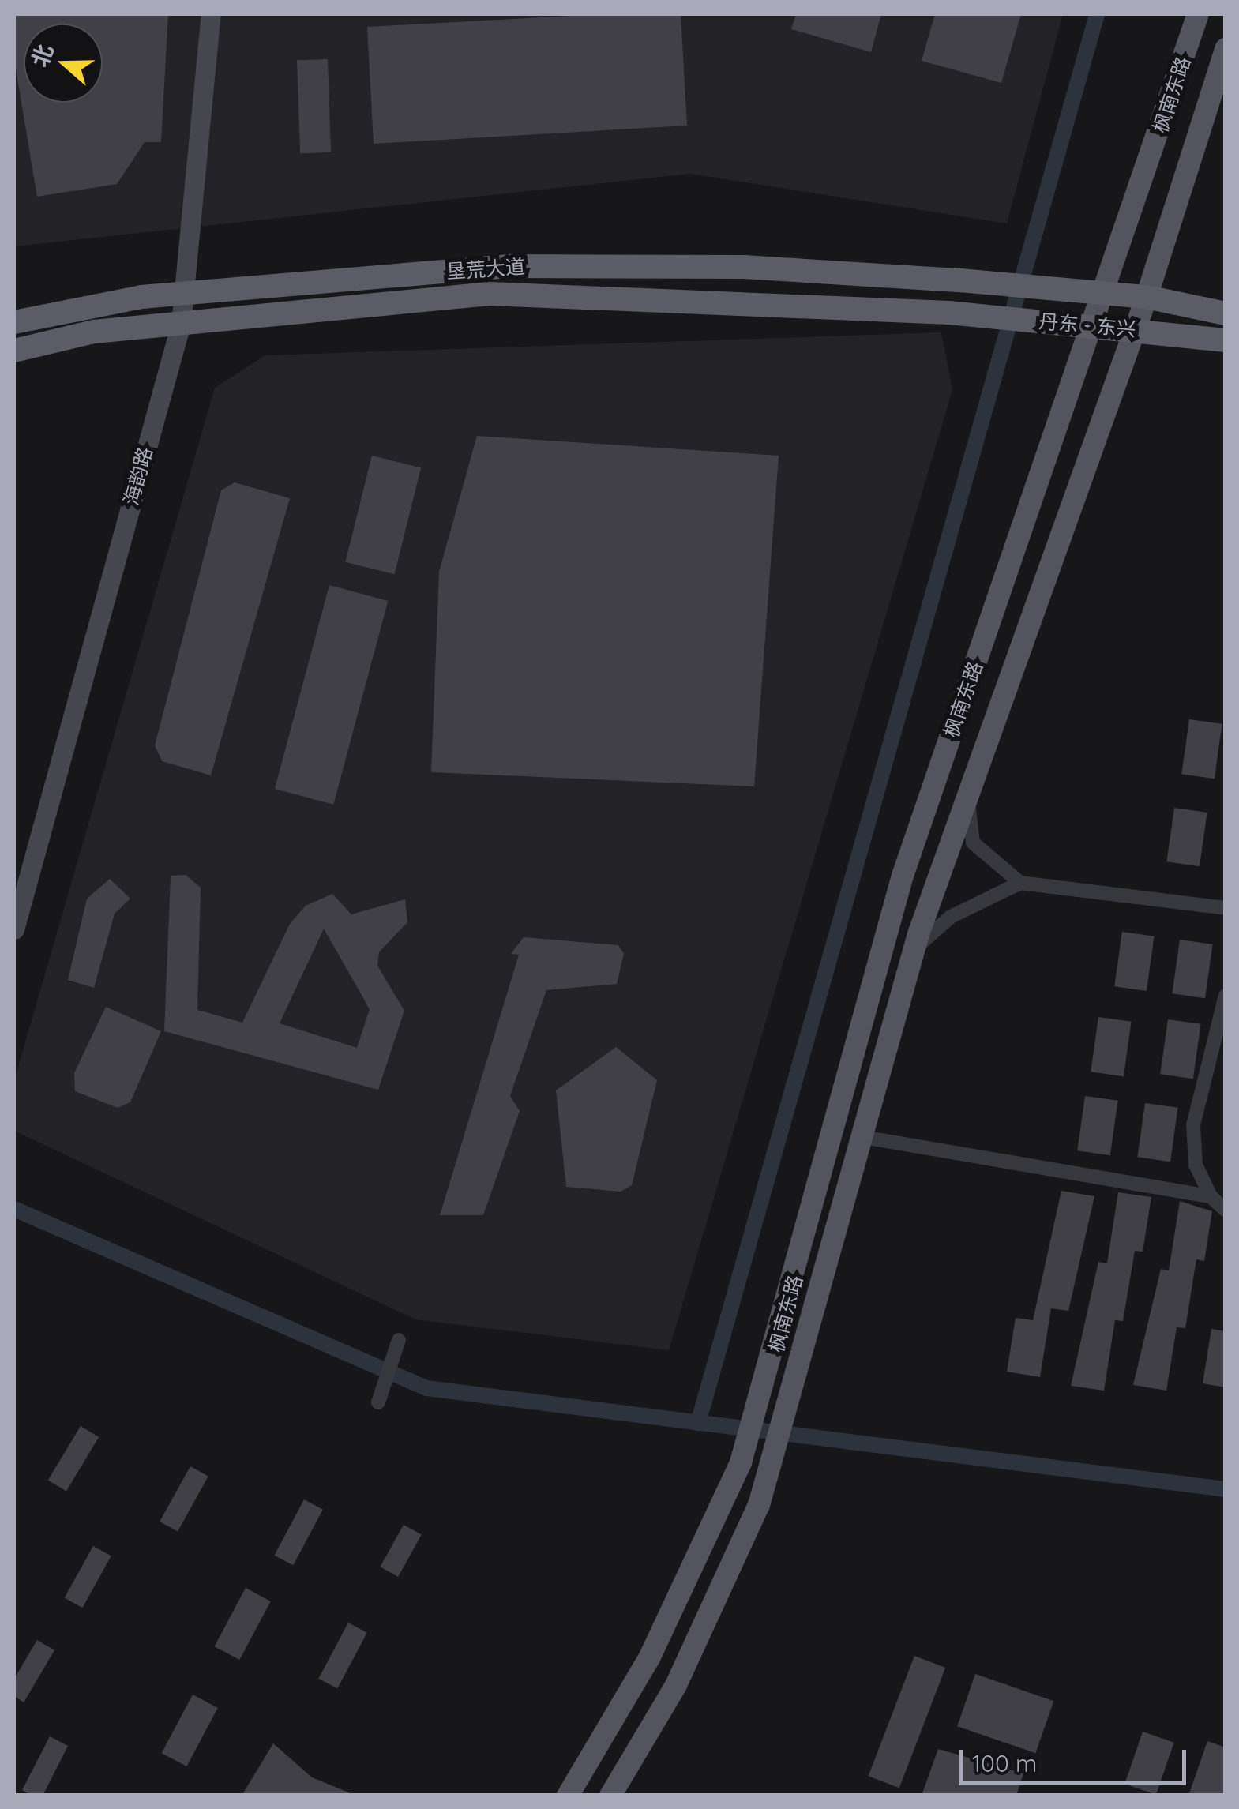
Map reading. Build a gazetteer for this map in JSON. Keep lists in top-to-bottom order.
{
  "streets": {
    "highway": ["垦荒大道", "丹东 - 东兴"],
    "main road": ["枫南东路", "海韵路"]
  },
  "crossings": [
    ["枫南东路", "丹东 - 东兴"],
    ["垦荒大道", "丹东 - 东兴"],
    ["垦荒大道", "海韵路"]
  ],
  "scale_bar": "100 m",
  "north": "left"
}
